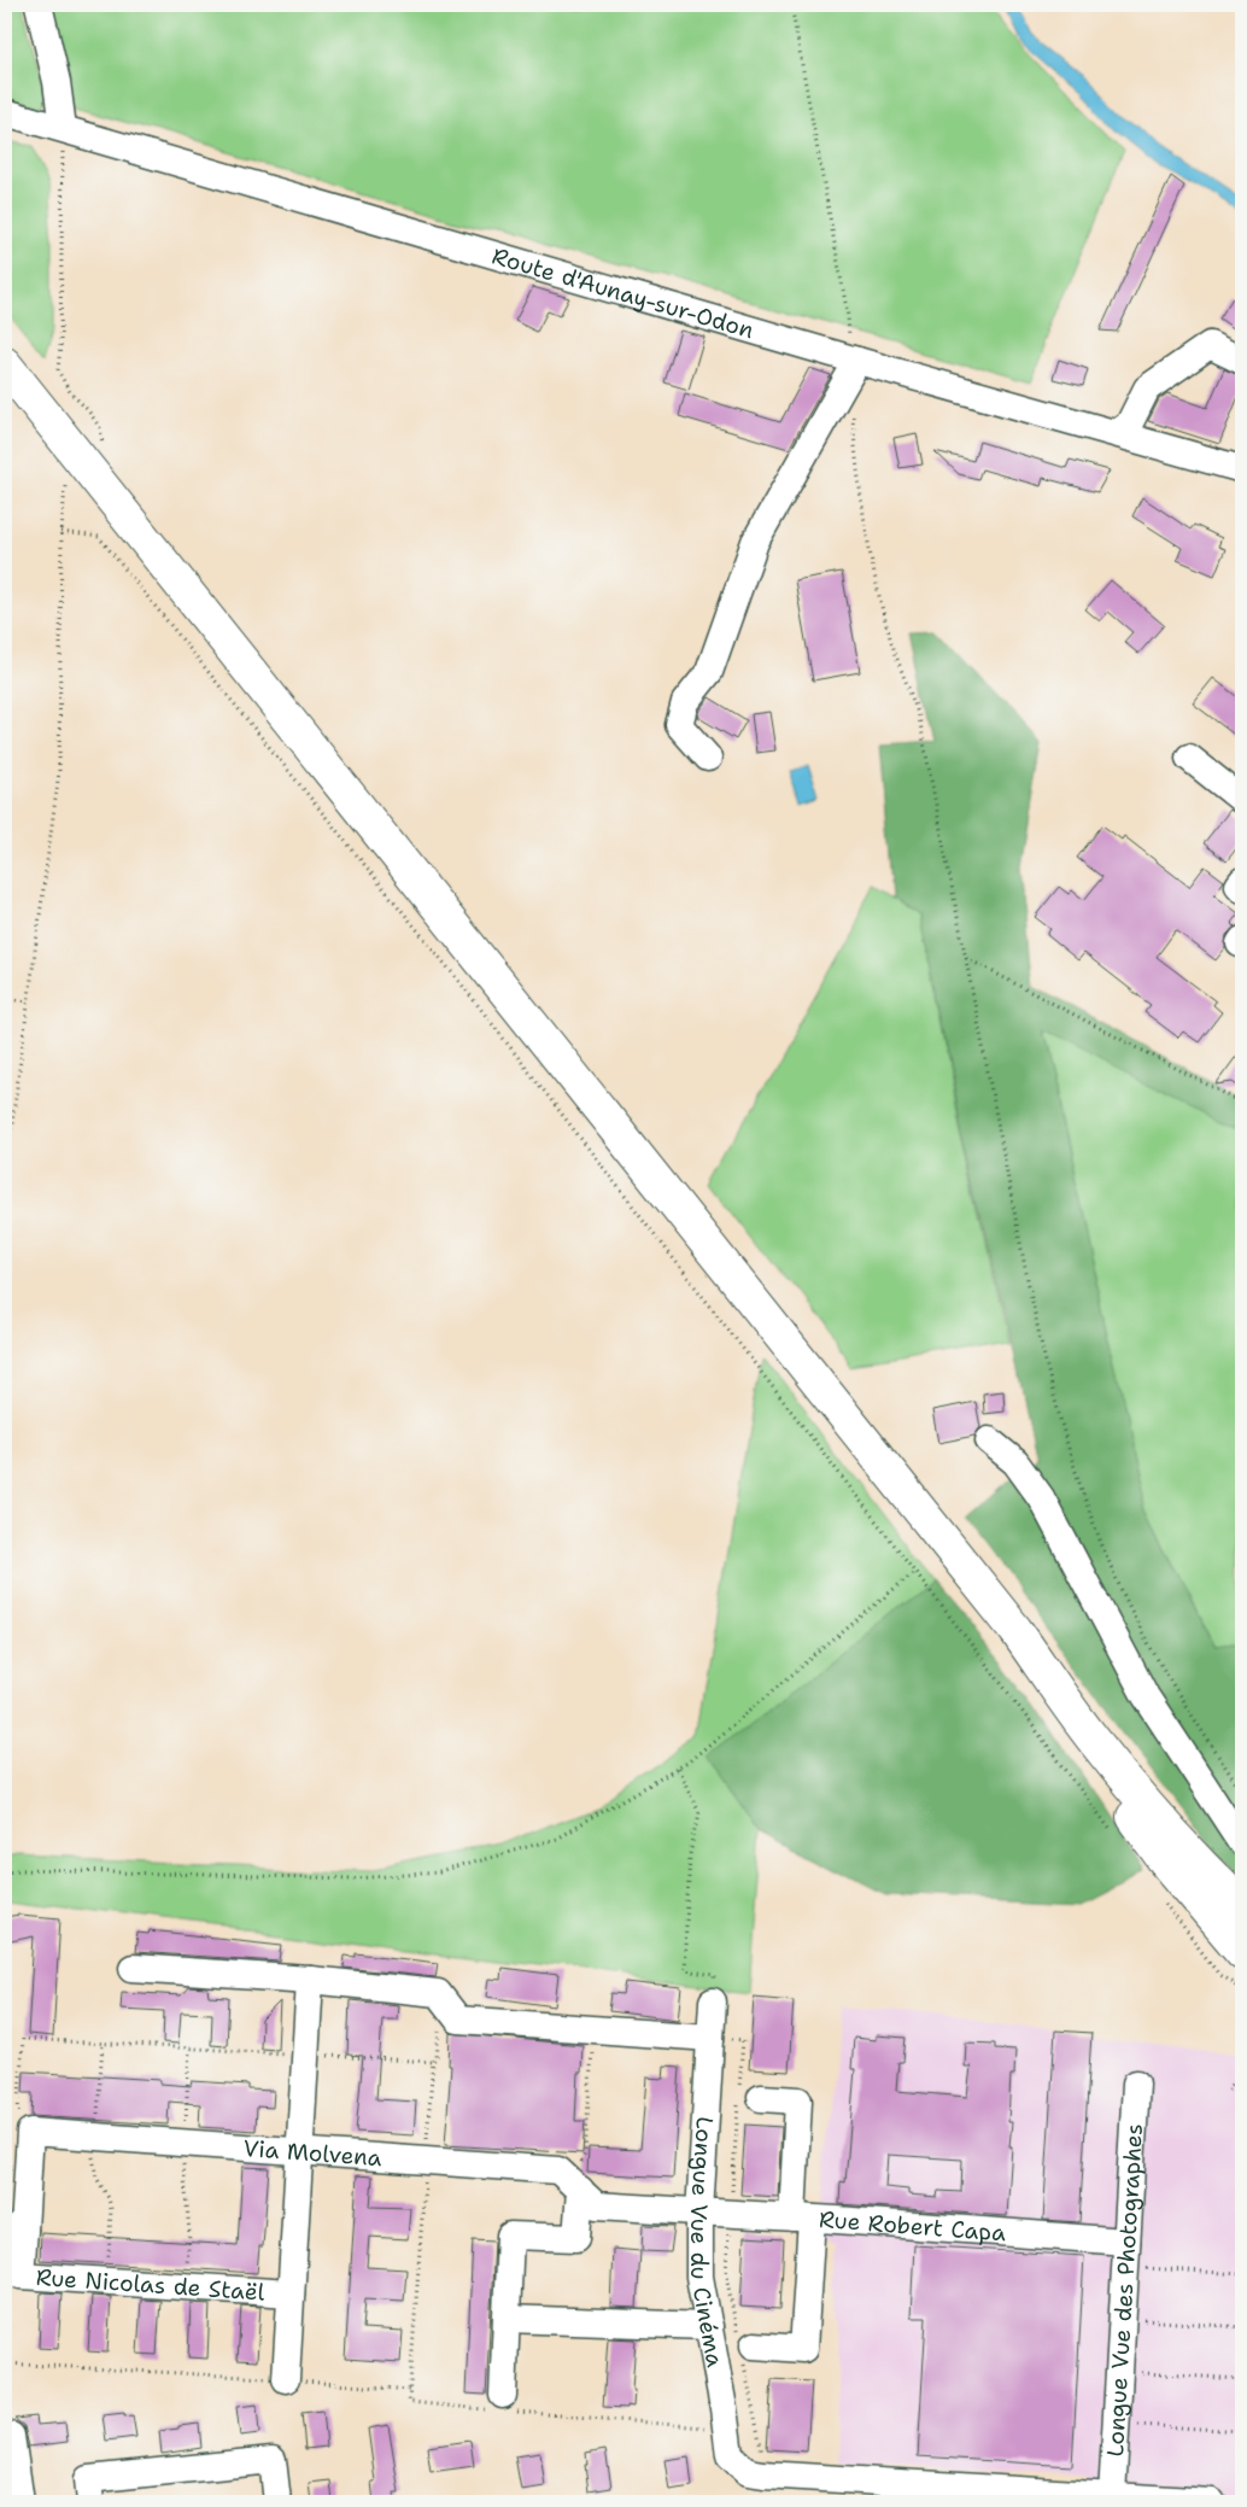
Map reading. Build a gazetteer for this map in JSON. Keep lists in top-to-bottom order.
{
  "streets": {
    "street": [
      "Route d'Aunay-sur-Odon",
      "Via Molvena",
      "Rue Robert Capa",
      "Longue Vue du Cinéma",
      "Rue Nicolas de Staël",
      "Longue Vue des Photographes"
    ]
  },
  "crossings": [
    ["Via Molvena", "Rue Robert Capa"],
    ["Via Molvena", "Longue Vue du Cinéma"],
    ["Rue Robert Capa", "Longue Vue du Cinéma"],
    ["Rue Robert Capa", "Longue Vue des Photographes"]
  ]
}
